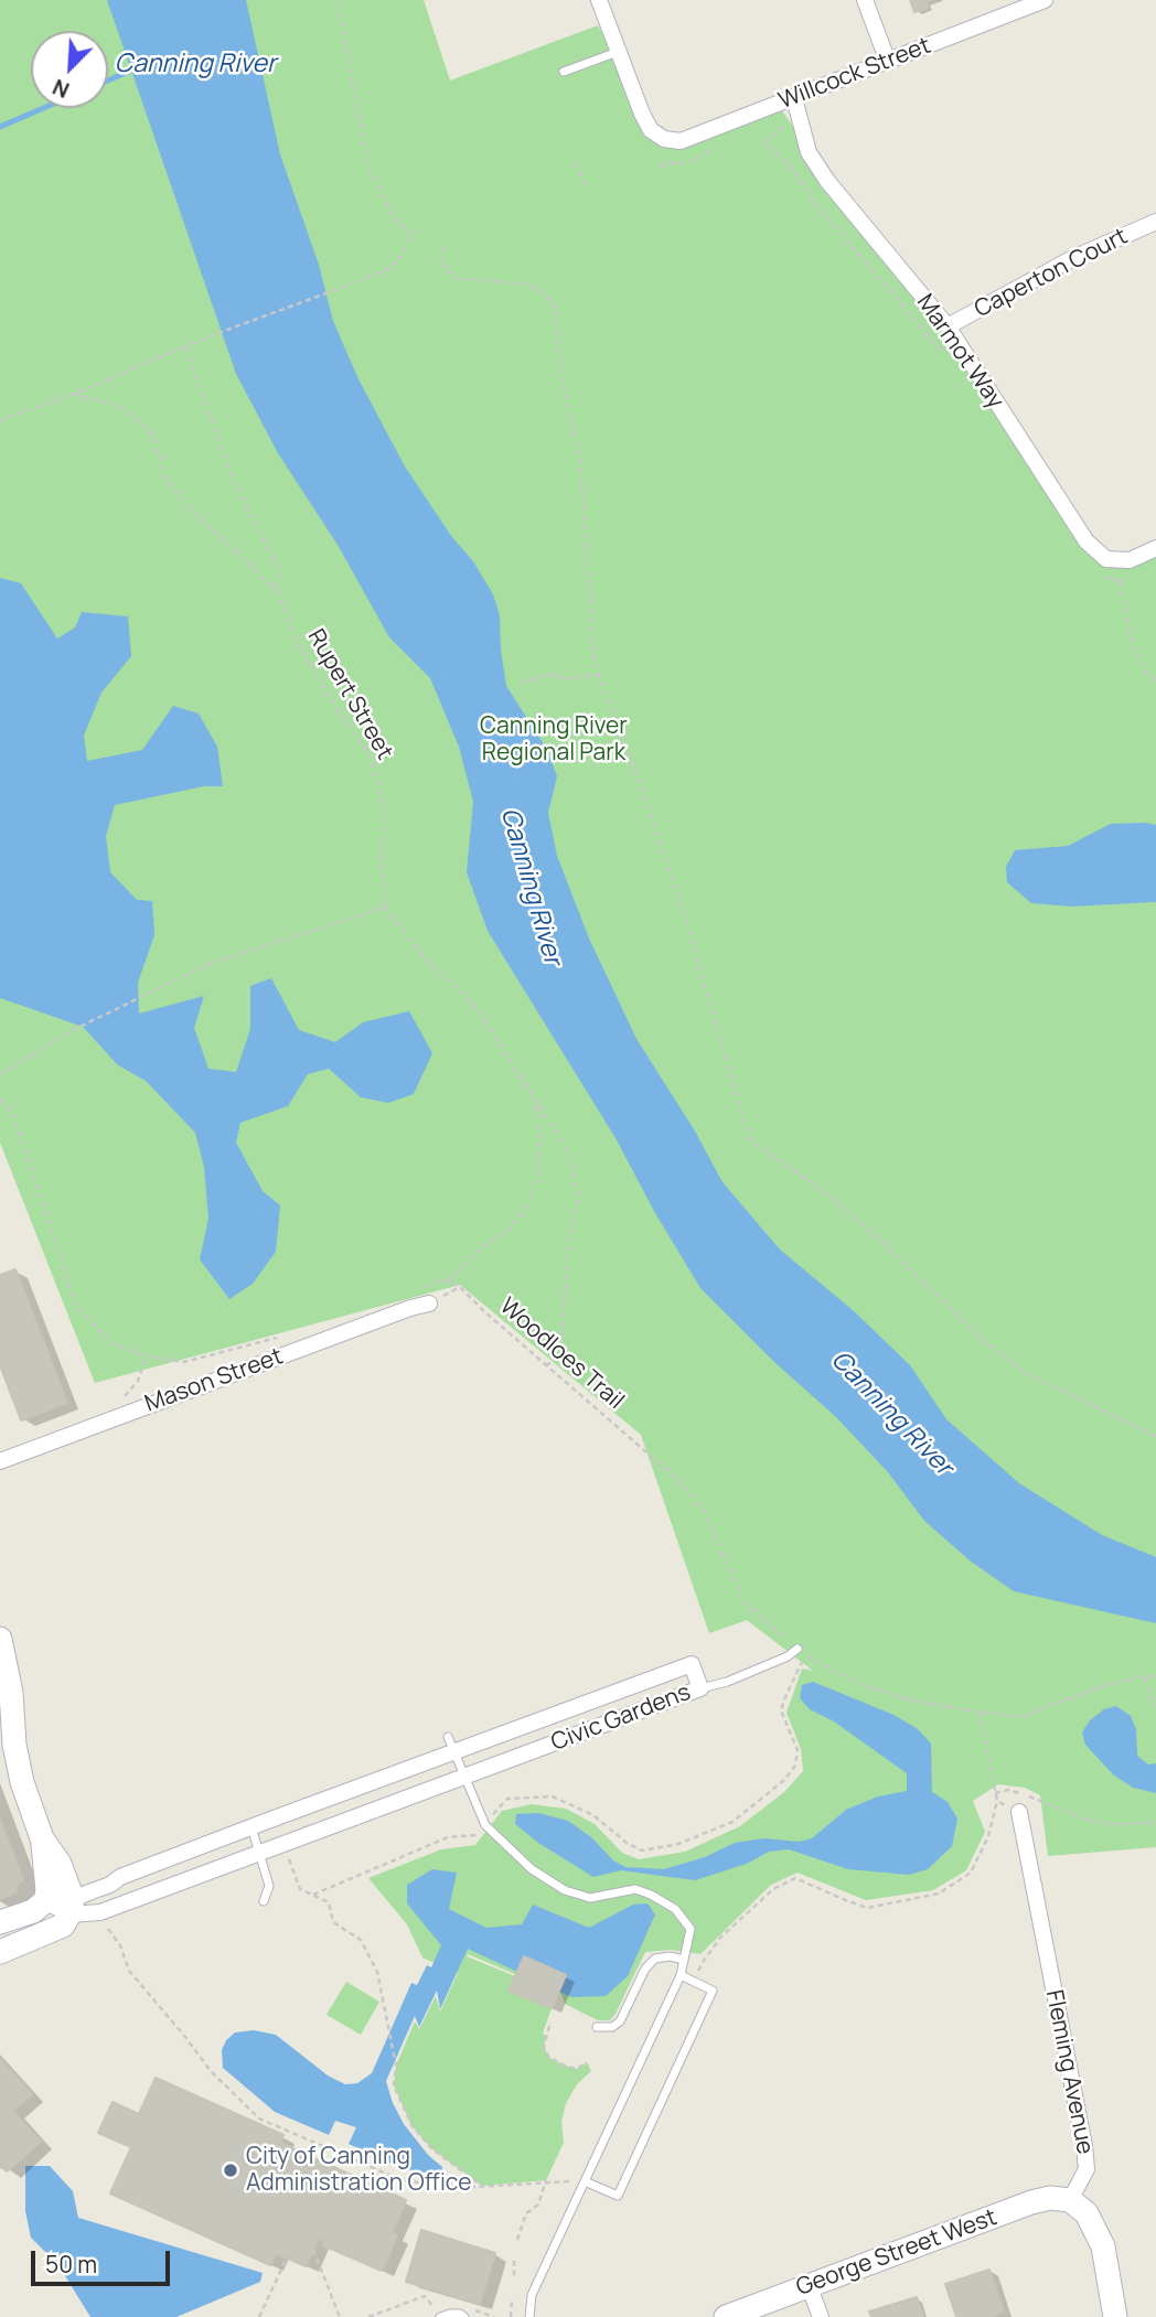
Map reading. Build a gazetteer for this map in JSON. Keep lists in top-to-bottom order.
{
  "streets": {
    "street": [
      "Willcock Street",
      "Caperton Court",
      "Marmot Way",
      "Mason Street",
      "Civic Gardens",
      "Fleming Avenue",
      "George Street West"
    ],
    "path": ["Rupert Street", "Woodloes Trail"]
  },
  "crossings": [
    ["Willcock Street", "Marmot Way"],
    ["Caperton Court", "Marmot Way"],
    ["Fleming Avenue", "George Street West"]
  ],
  "water": ["Canning River"],
  "parks": ["Canning River Regional Park"],
  "places": ["City of Canning Administration Office"],
  "scale_bar": "50 m",
  "north": "bottom left"
}
